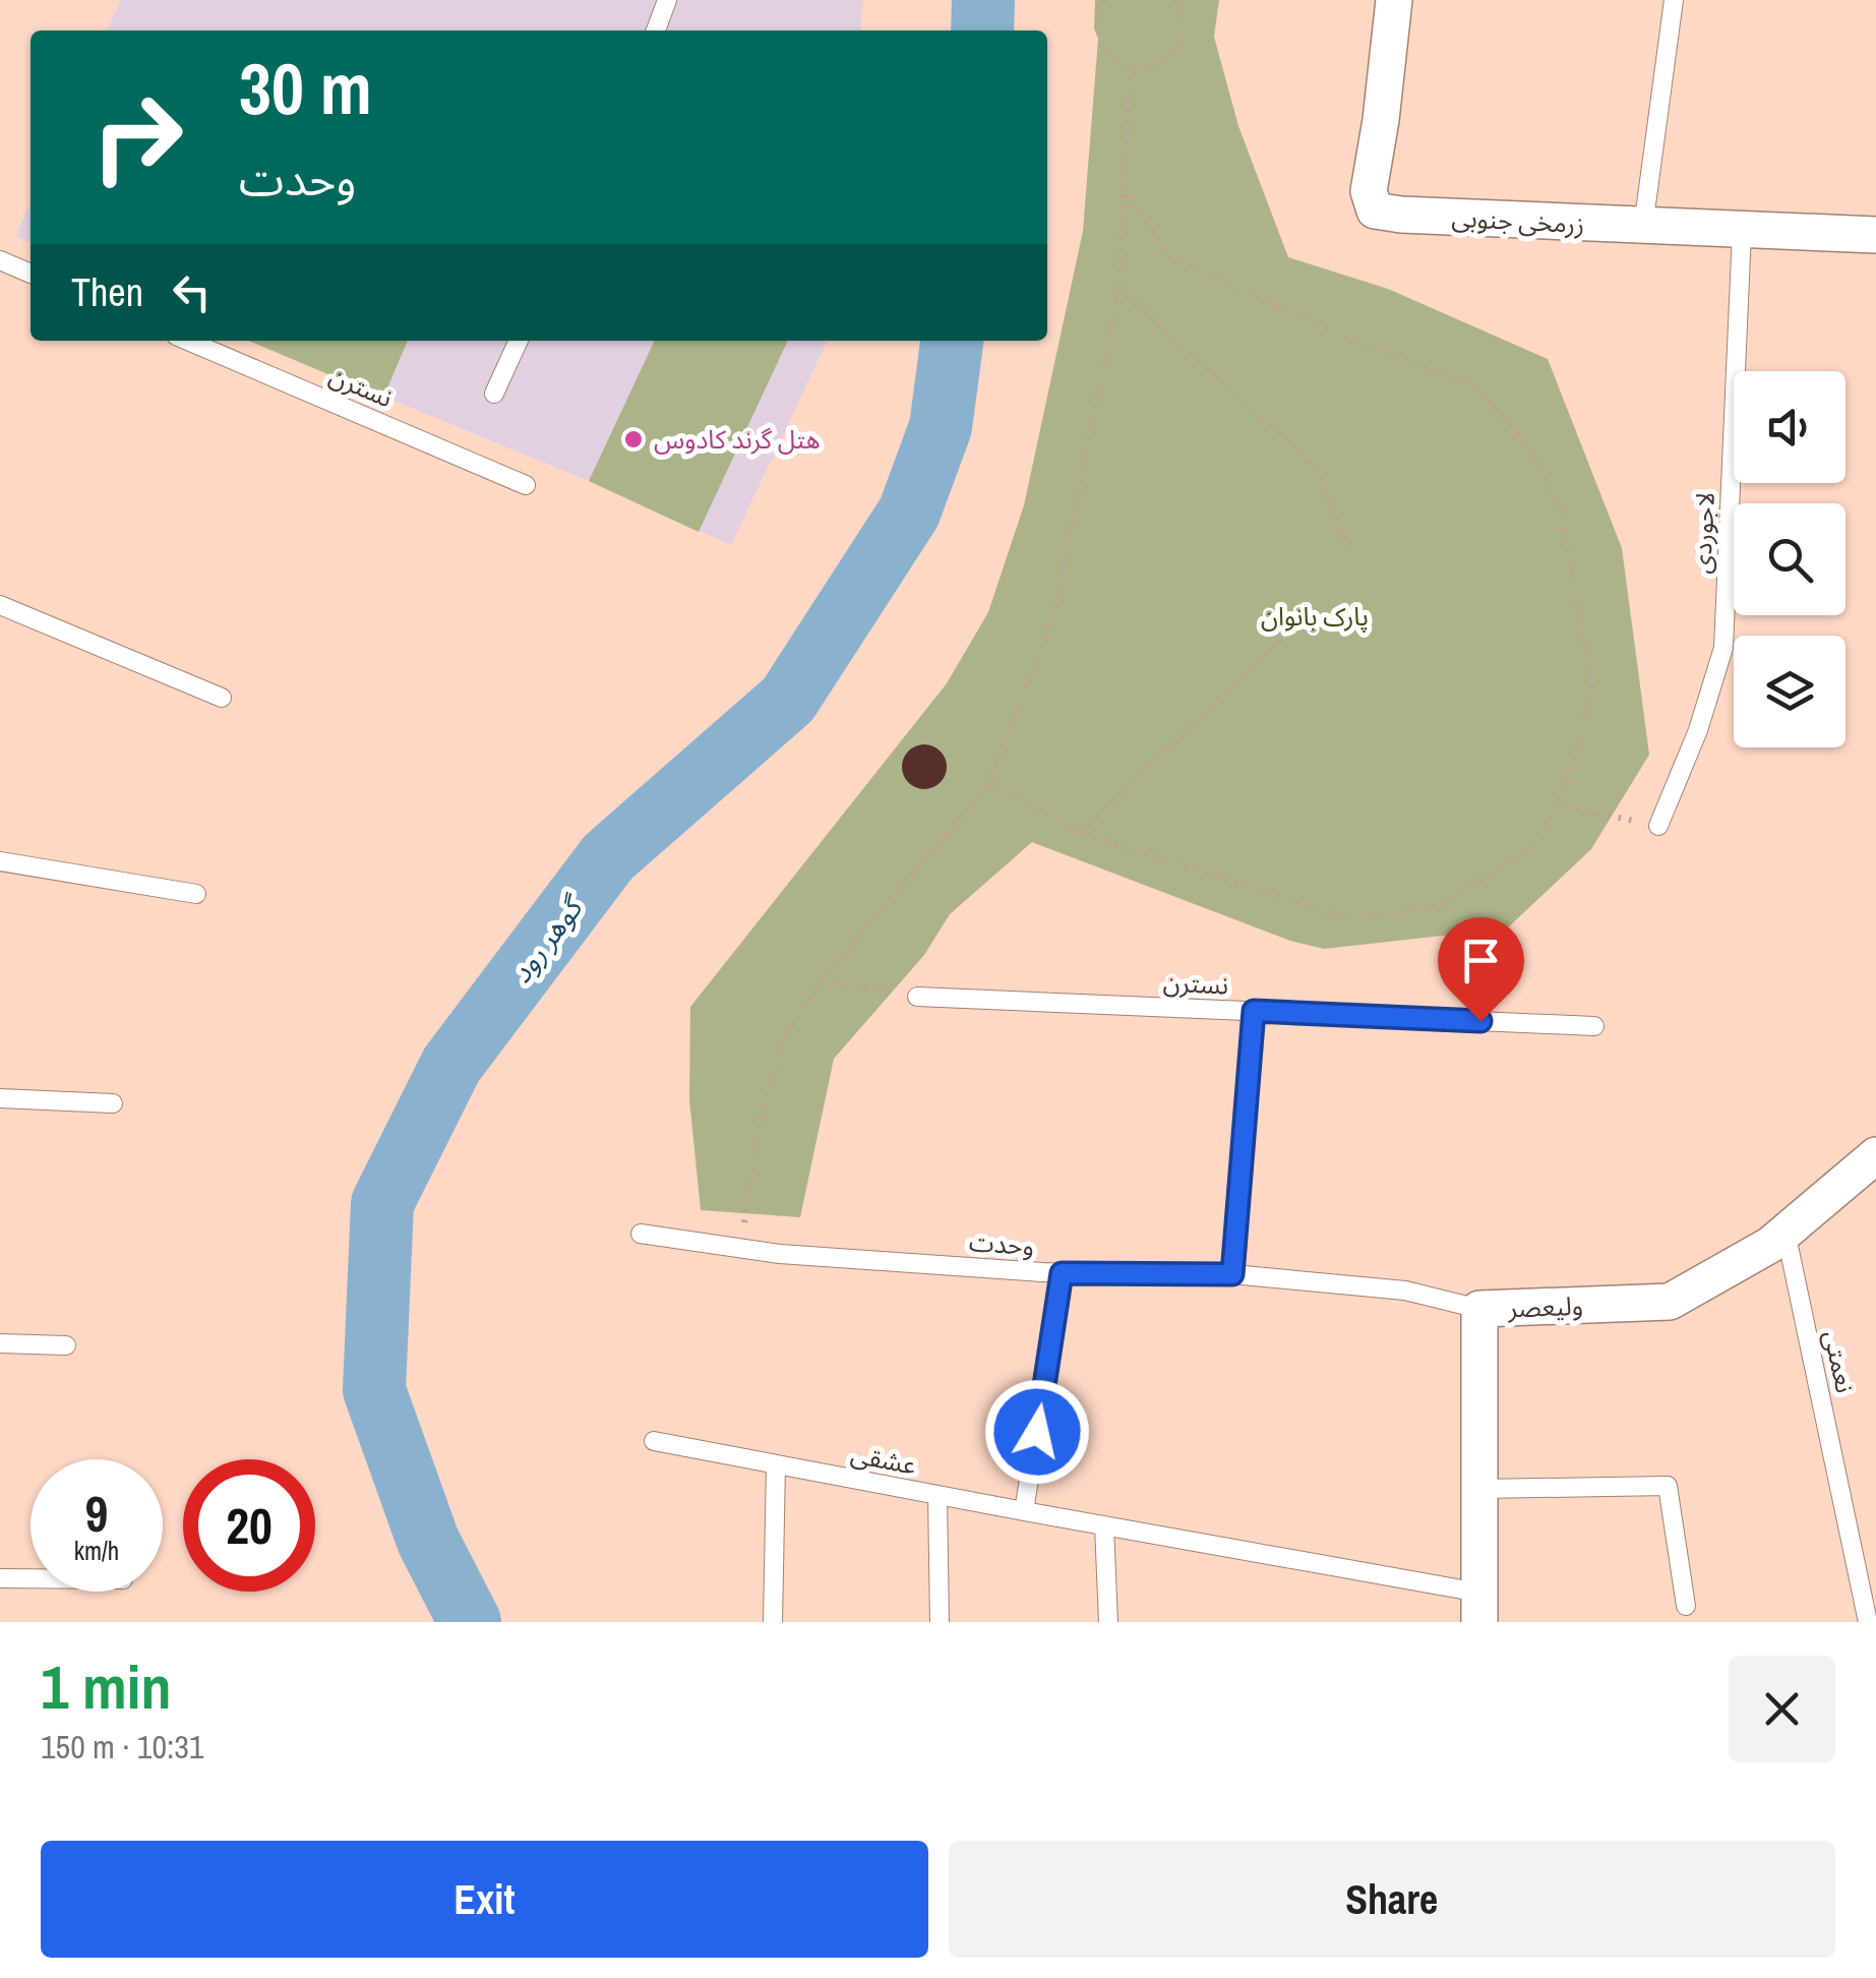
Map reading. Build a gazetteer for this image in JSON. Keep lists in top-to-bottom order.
{
  "streets": {
    "street": ["زرمخی جنوبی", "ولیعصر"],
    "lane": [
      "نسترن",
      "لاجوردی",
      "وحدت",
      "نعمتی",
      "عشقی"
    ]
  },
  "crossings": [
    ["زرمخی جنوبی", "لاجوردی"],
    ["وحدت", "ولیعصر"],
    ["ولیعصر", "نعمتی"],
    ["ولیعصر", "عشقی"]
  ],
  "water": ["گوهر رود"],
  "parks": ["پارک بانوان"],
  "places": ["هتل گرند کادوس"],
  "page": {
    "turn": ["30 m", "وحدت"],
    "then": "Then",
    "speed": "9 km/h",
    "limit": "20",
    "heading": ["1 min", "150 m · 10:31"],
    "buttons": ["Exit", "Share"]
  }
}
